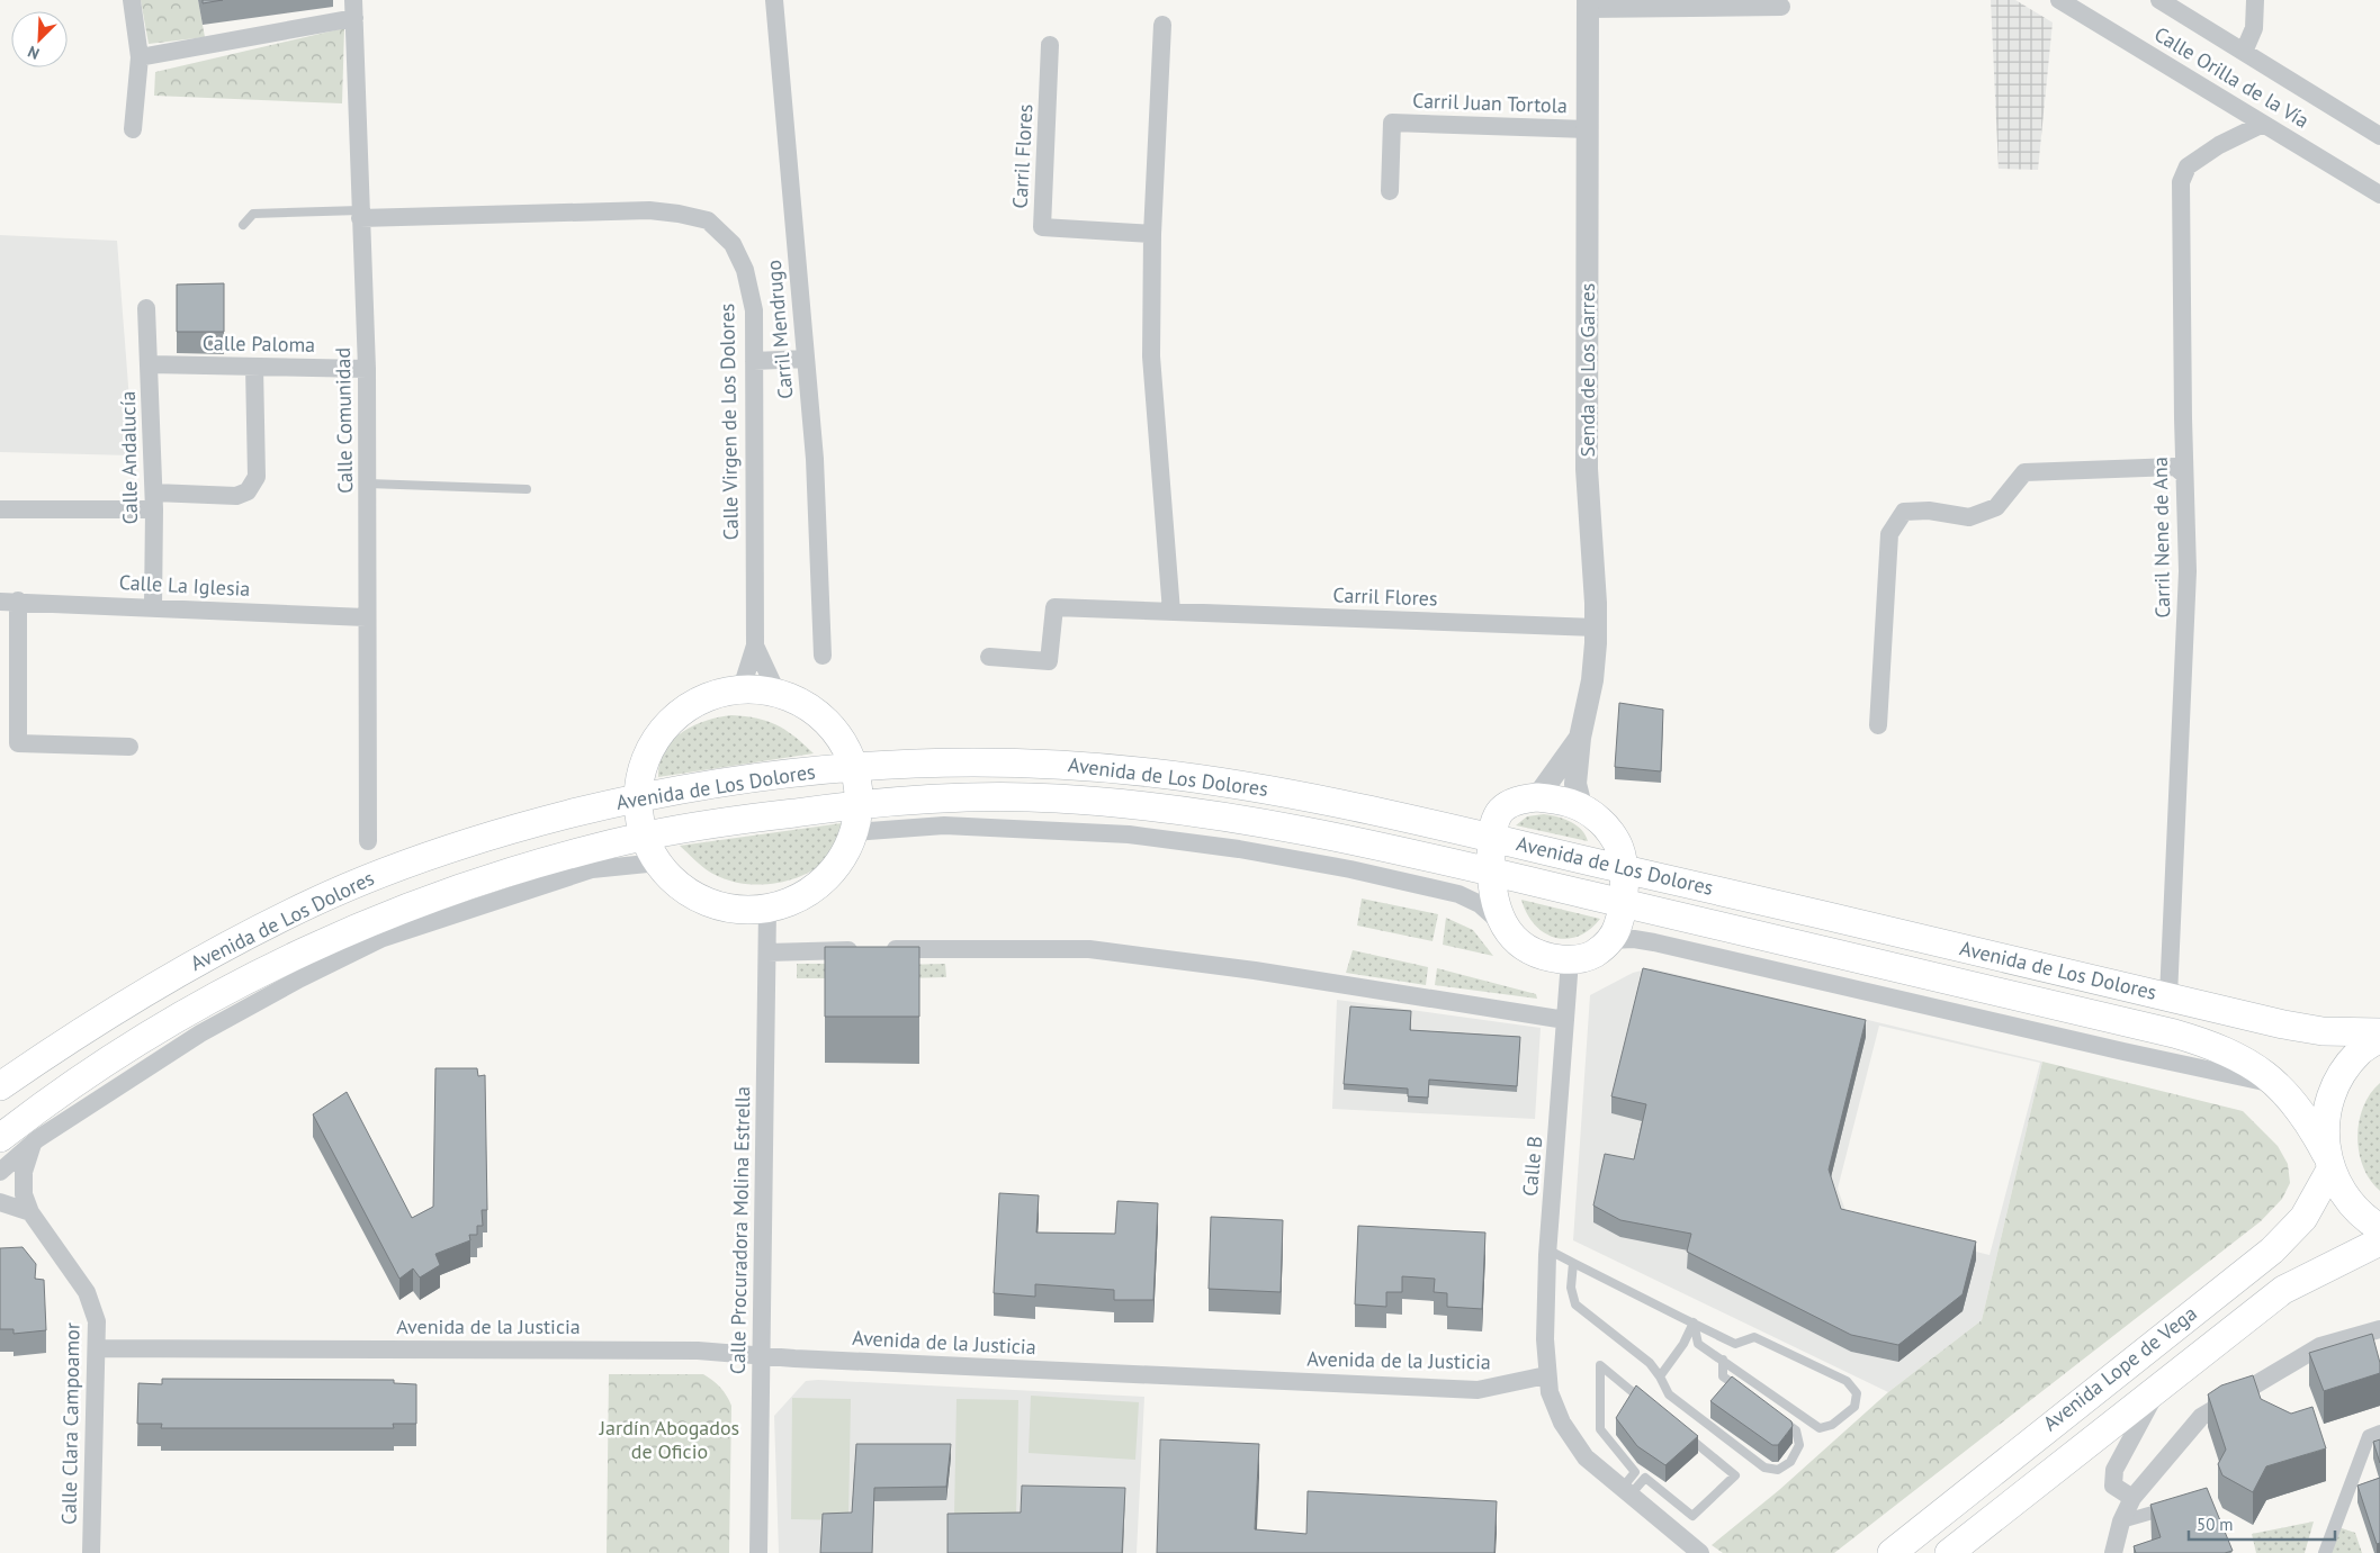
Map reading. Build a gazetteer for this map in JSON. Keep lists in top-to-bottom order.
{
  "streets": {
    "main road": ["Avenida de Los Dolores", "Avenida Lope de Vega"],
    "street": [
      "Calle Orilla de la Vía",
      "Carril Juan Tortola",
      "Carril Flores",
      "Carril Mendrugo",
      "Calle Paloma",
      "Senda de Los Garres",
      "Calle Comunidad",
      "Calle Virgen de Los Dolores",
      "Calle Andalucía",
      "Carril Nene de Ana",
      "Calle La Iglesia",
      "Calle B",
      "Calle Procuradora Molina Estrella",
      "Avenida de la Justicia",
      "Calle Clara Campoamor"
    ]
  },
  "crossings": [
    ["Calle Orilla de la Vía", "Carril Nene de Ana"],
    ["Carril Juan Tortola", "Senda de Los Garres"],
    ["Carril Flores", "Senda de Los Garres"],
    ["Calle Paloma", "Calle Comunidad"],
    ["Calle Paloma", "Calle Andalucía"],
    ["Calle Comunidad", "Calle Virgen de Los Dolores"],
    ["Calle Comunidad", "Calle La Iglesia"],
    ["Calle Andalucía", "Calle La Iglesia"],
    ["Carril Nene de Ana", "Avenida de Los Dolores"],
    ["Avenida de Los Dolores", "Avenida Lope de Vega"],
    ["Calle B", "Avenida de la Justicia"],
    ["Calle Procuradora Molina Estrella", "Avenida de la Justicia"],
    ["Avenida de la Justicia", "Calle Clara Campoamor"]
  ],
  "parks": ["Jardín Abogados de Oficio"],
  "scale_bar": "50 m",
  "north": "bottom left"
}
